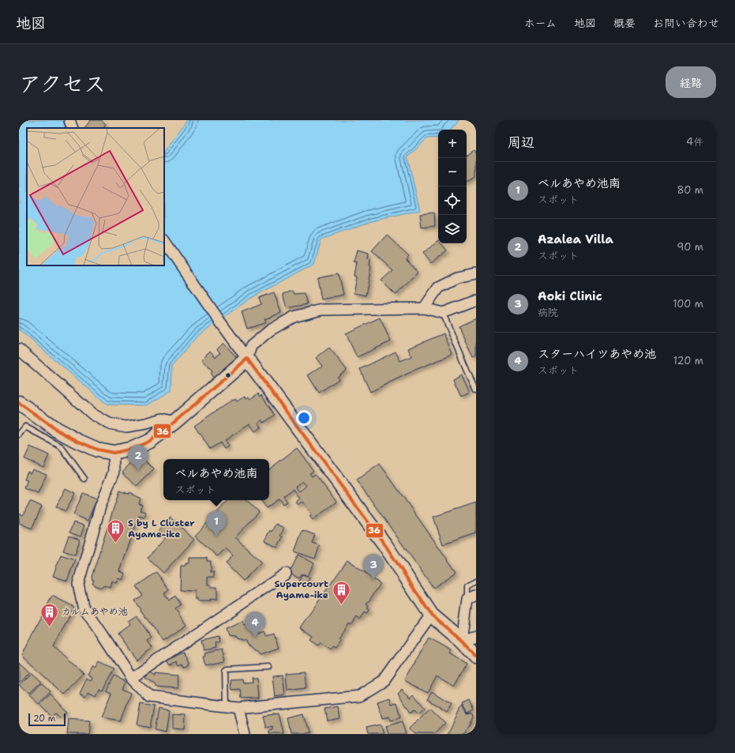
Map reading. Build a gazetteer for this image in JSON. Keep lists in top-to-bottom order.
{
  "places": {
    "building": ["S by L Cluster Ayame-ike", "Supercourt Ayame-ike", "カルムあやめ池"]
  },
  "lines": ["transit line 36"],
  "scale_bar": "20 m",
  "page": {
    "header": "地図",
    "nav": [
      "ホーム",
      "地図",
      "概要",
      "お問い合わせ"
    ],
    "title": "アクセス",
    "buttons": "経路",
    "heading": ["周辺", "4件"],
    "map_buttons": ["+", "−"],
    "list": [
      {
        "mark": "1",
        "name": "ベルあやめ池南",
        "note": "スポット",
        "value": "80 m"
      },
      {
        "mark": "2",
        "name": "Azalea Villa",
        "note": "スポット",
        "value": "90 m"
      },
      {
        "mark": "3",
        "name": "Aoki Clinic",
        "note": "病院",
        "value": "100 m"
      },
      {
        "mark": "4",
        "name": "スターハイツあやめ池",
        "note": "スポット",
        "value": "120 m"
      }
    ],
    "pins": [
      "2",
      "1",
      "3",
      "4"
    ],
    "popup": ["ベルあやめ池南", "スポット"],
    "scale": "20 m"
  }
}
